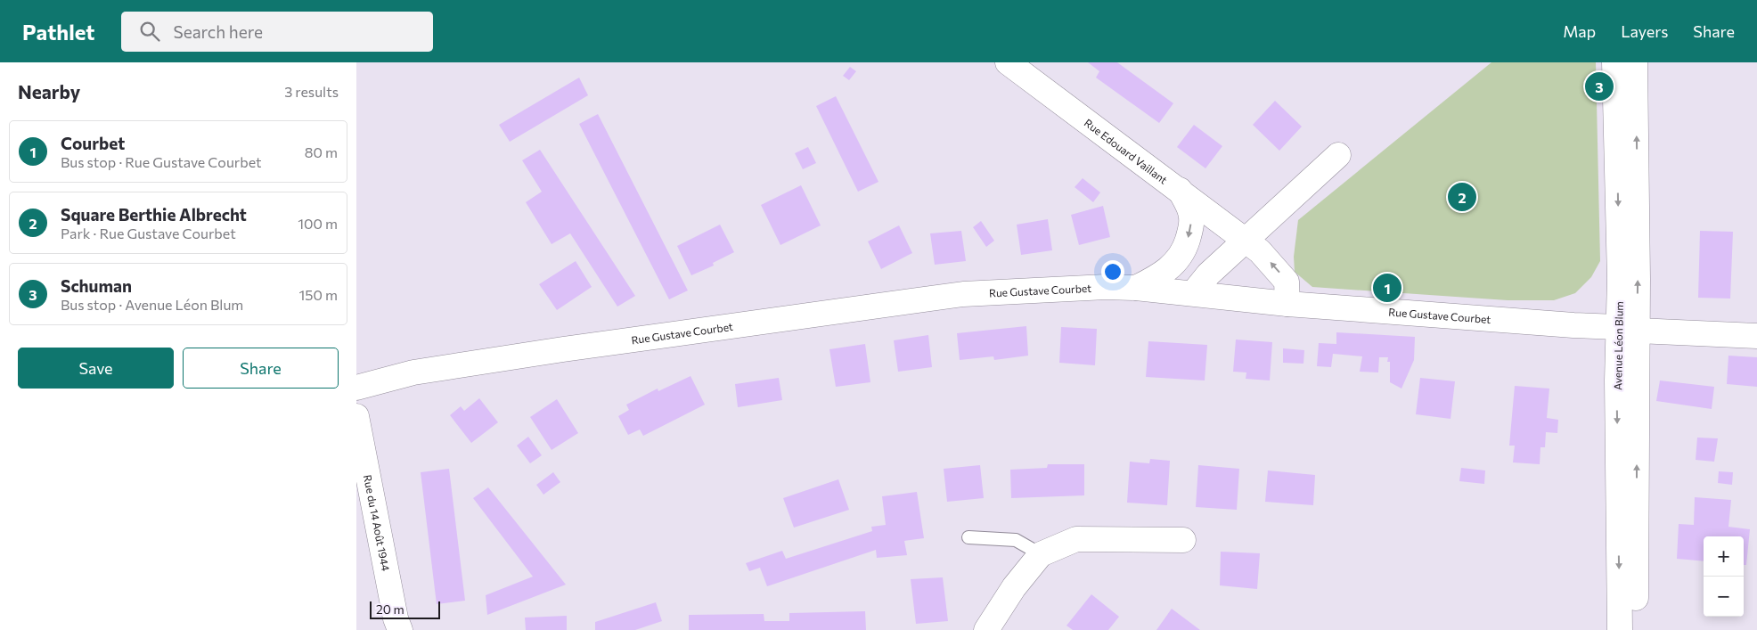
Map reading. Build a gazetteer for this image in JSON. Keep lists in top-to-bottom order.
{
  "streets": {
    "street": [
      "Rue Edouard Vaillant",
      "Rue Gustave Courbet",
      "Avenue Léon Blum",
      "Rue du 14 Août 1944"
    ]
  },
  "crossings": [
    ["Rue Edouard Vaillant", "Rue Gustave Courbet"],
    ["Rue Gustave Courbet", "Avenue Léon Blum"]
  ],
  "scale_bar": "20 m",
  "page": {
    "header": "Pathlet",
    "search": "Search here",
    "nav": ["Map", "Layers", "Share"],
    "heading": ["Nearby", "3 results"],
    "pins": ["3", "2", "1"],
    "list": [
      {
        "mark": "1",
        "name": "Courbet",
        "note": "Bus stop · Rue Gustave Courbet",
        "value": "80 m"
      },
      {
        "mark": "2",
        "name": "Square Berthie Albrecht",
        "note": "Park · Rue Gustave Courbet",
        "value": "100 m"
      },
      {
        "mark": "3",
        "name": "Schuman",
        "note": "Bus stop · Avenue Léon Blum",
        "value": "150 m"
      }
    ],
    "buttons": ["Save", "Share"],
    "map_buttons": ["+", "−"],
    "scale": "20 m"
  }
}
